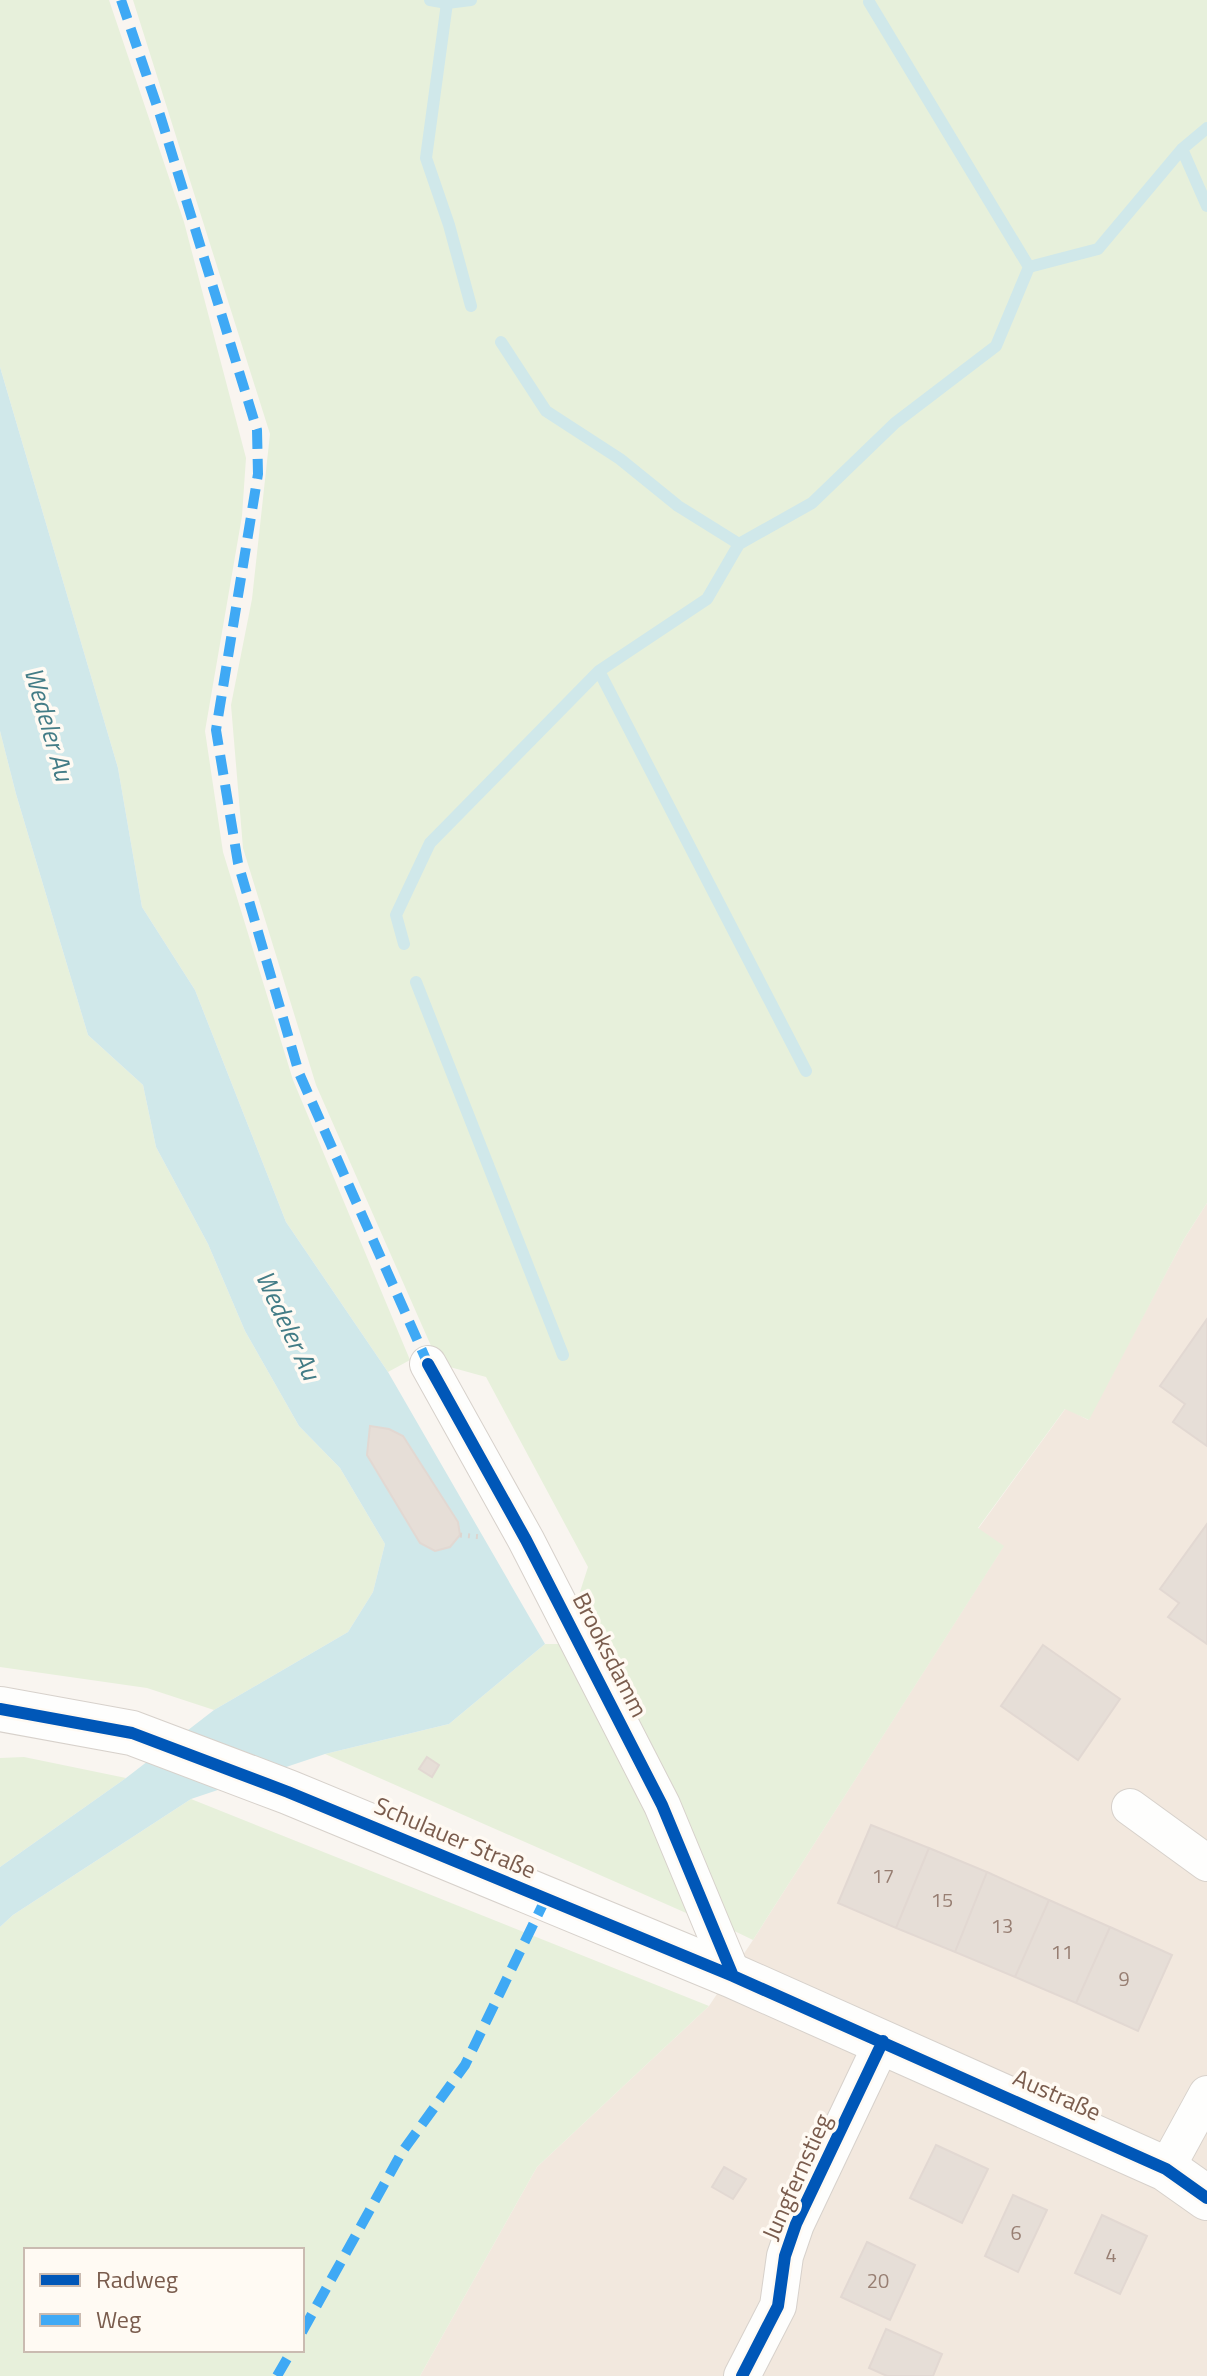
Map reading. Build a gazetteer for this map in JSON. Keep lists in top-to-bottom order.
{
  "streets": {
    "street": [
      "Brooksdamm",
      "Schulauer Straße",
      "Austraße",
      "Jungfernstieg"
    ]
  },
  "crossings": [
    ["Brooksdamm", "Schulauer Straße"],
    ["Schulauer Straße", "Austraße"],
    ["Schulauer Straße", "Jungfernstieg"],
    ["Austraße", "Jungfernstieg"]
  ],
  "water": ["Wedeler Au"],
  "house_numbers": [
    "17",
    "15",
    "13",
    "11",
    "9",
    "6",
    "4",
    "20"
  ],
  "legend": ["Radweg", "Weg"]
}
